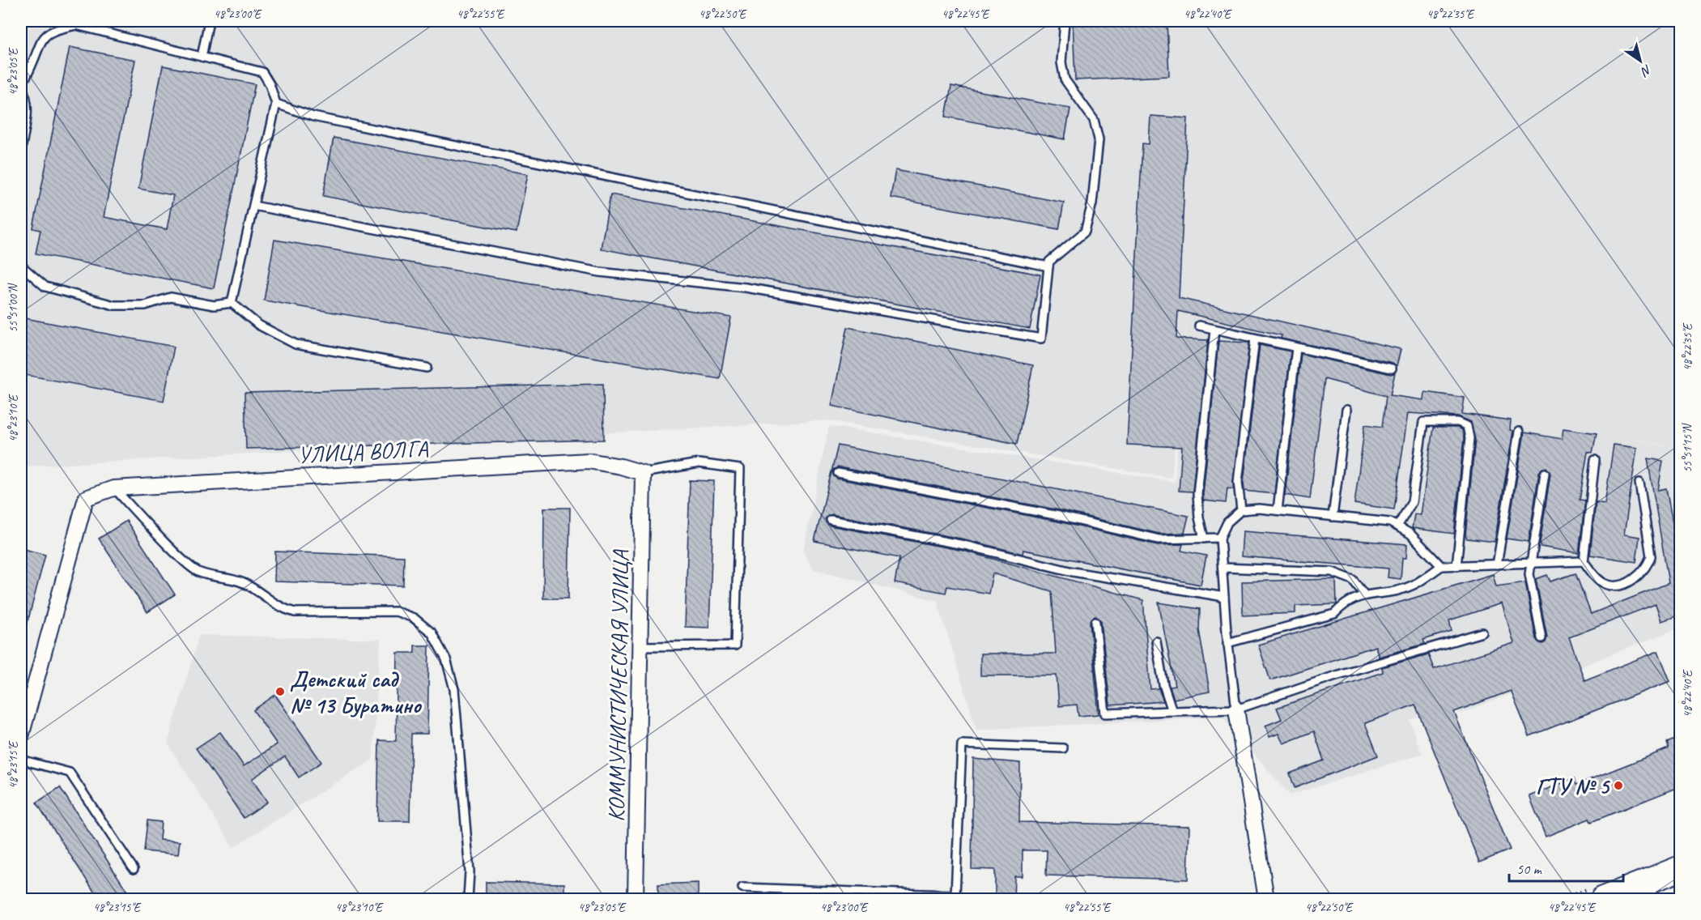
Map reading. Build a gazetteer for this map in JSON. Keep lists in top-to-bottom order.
{
  "streets": {
    "street": ["УЛИЦА ВОЛГА", "КОММУНИСТИЧЕСКАЯ УЛИЦА"]
  },
  "crossings": [
    ["УЛИЦА ВОЛГА", "КОММУНИСТИЧЕСКАЯ УЛИЦА"]
  ],
  "places": ["Детский сад № 13 Буратино", "ГТУ № 5"],
  "scale_bar": "50 m",
  "north": "bottom right",
  "coordinates": [
    "48°23'00\"E",
    "48°22'55\"E",
    "48°22'50\"E",
    "48°22'45\"E",
    "48°22'40\"E",
    "48°22'35\"E",
    "48°23'05\"E",
    "55°51'00\"N",
    "48°23'10\"E",
    "55°51'15\"N",
    "48°23'15\"E"
  ]
}
